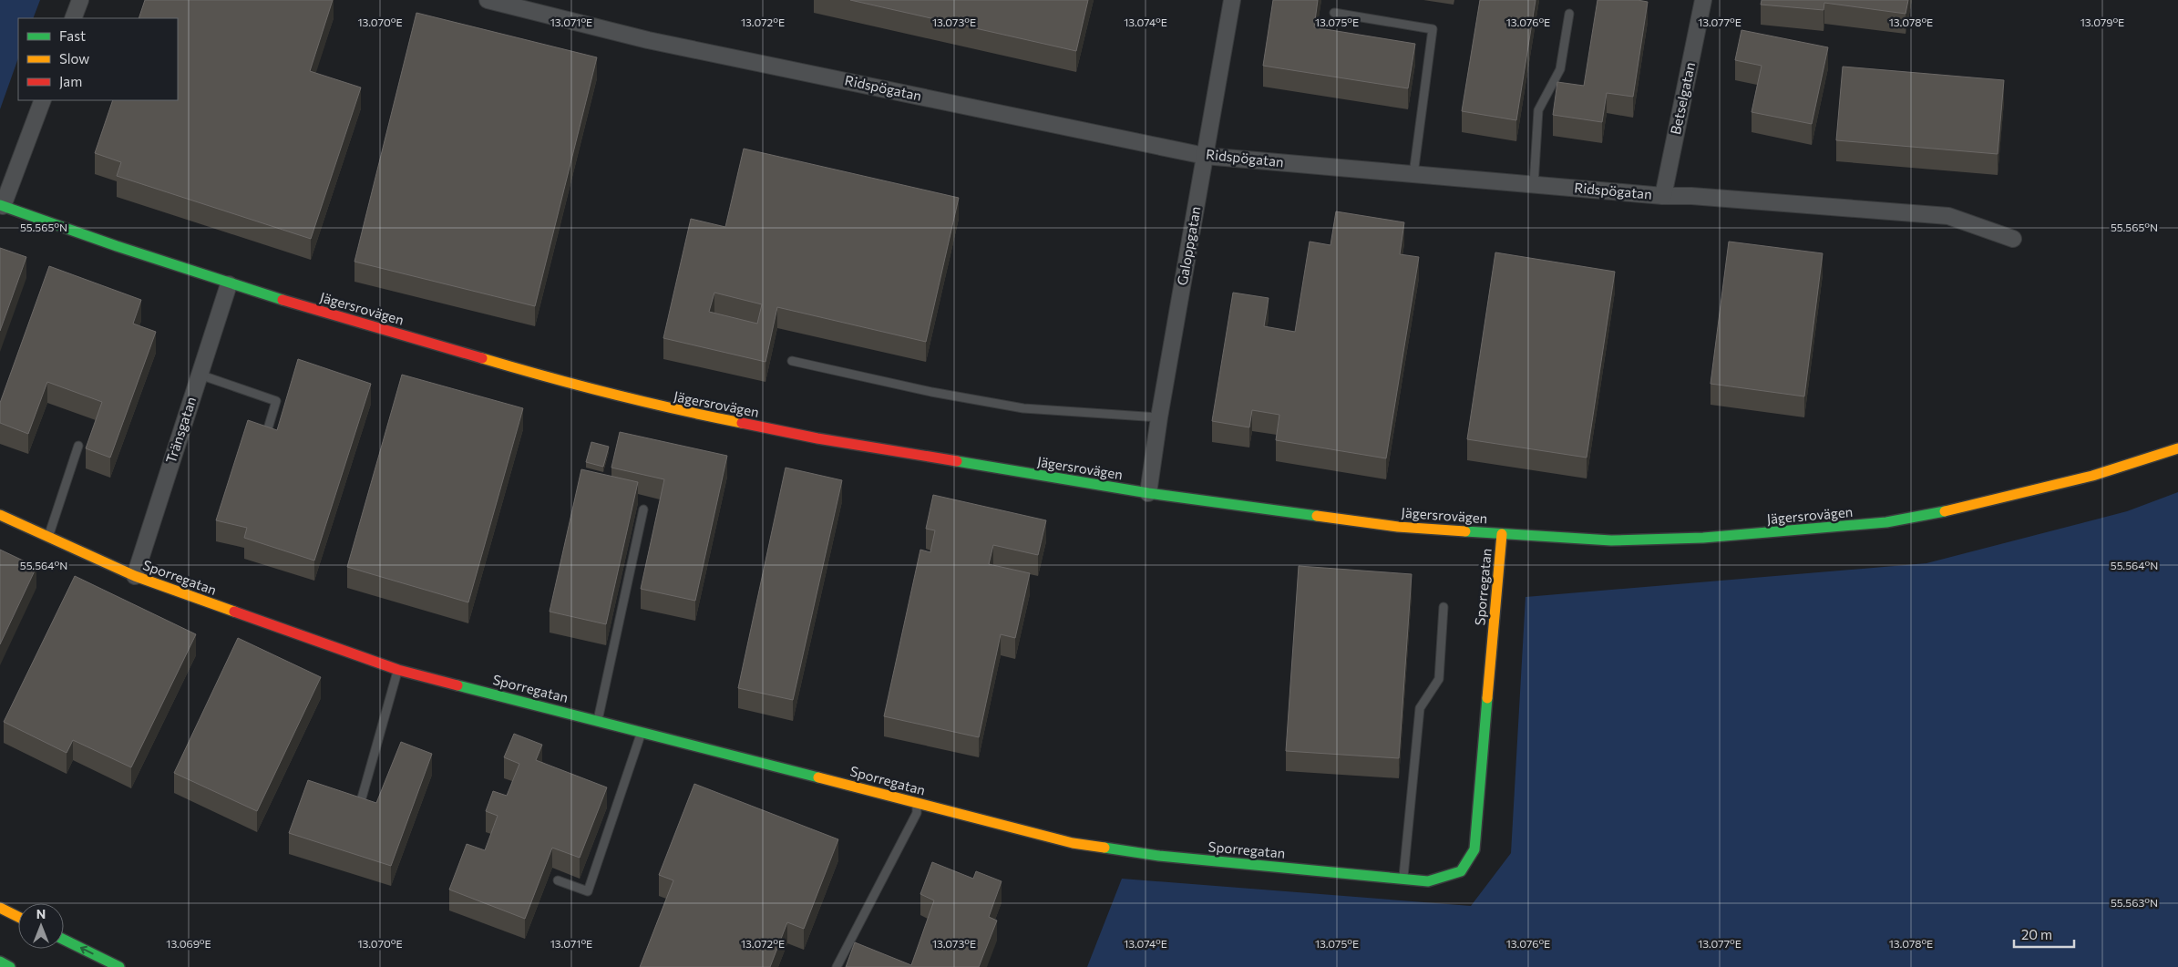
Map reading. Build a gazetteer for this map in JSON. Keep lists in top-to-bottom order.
{
  "streets": {
    "main road": ["Jägersrovägen", "Sporregatan"],
    "street": [
      "Ridspögatan",
      "Betselgatan",
      "Galoppgatan",
      "Tränsgatan"
    ]
  },
  "crossings": [
    ["Ridspögatan", "Betselgatan"],
    ["Ridspögatan", "Galoppgatan"],
    ["Galoppgatan", "Jägersrovägen"],
    ["Jägersrovägen", "Tränsgatan"],
    ["Jägersrovägen", "Sporregatan"],
    ["Tränsgatan", "Sporregatan"]
  ],
  "legend": ["Fast", "Slow", "Jam"],
  "scale_bar": "20 m",
  "north": "top",
  "coordinates": [
    "13.070°E",
    "13.071°E",
    "13.072°E",
    "13.073°E",
    "13.074°E",
    "13.075°E",
    "13.076°E",
    "13.077°E",
    "13.078°E",
    "13.079°E",
    "55.565°N",
    "55.564°N",
    "55.563°N",
    "13.069°E"
  ]
}
